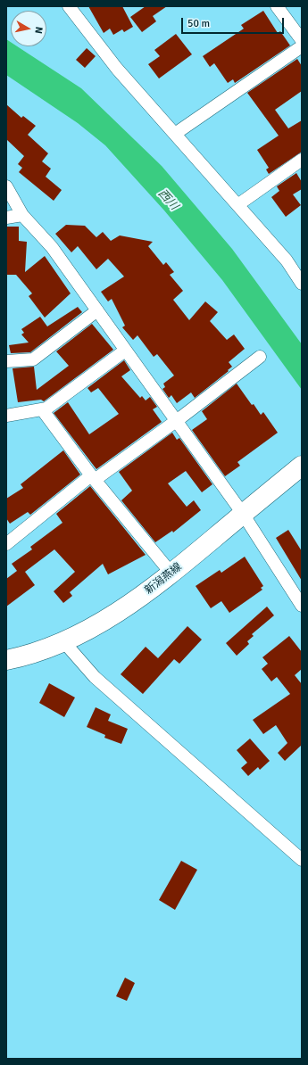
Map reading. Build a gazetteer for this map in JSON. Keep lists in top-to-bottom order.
{
  "streets": {
    "main road": ["新潟燕線"]
  },
  "water": ["西川"],
  "scale_bar": "50 m",
  "north": "right"
}
